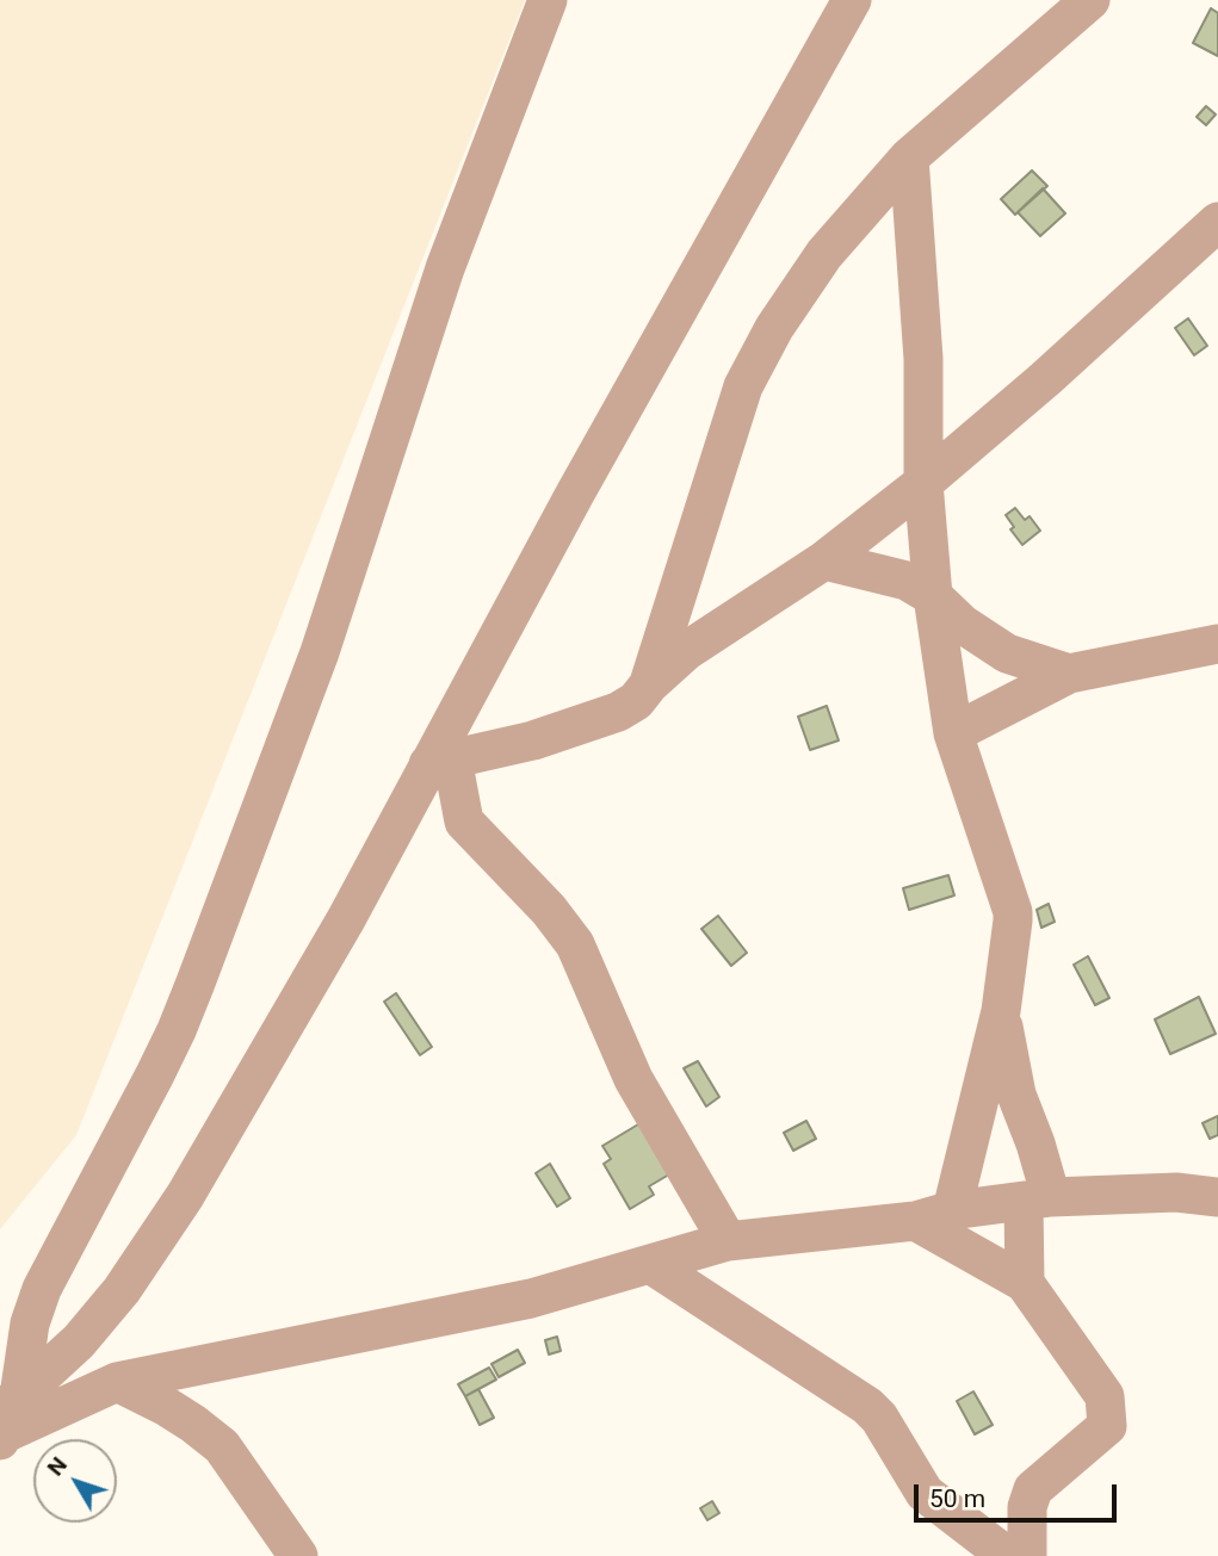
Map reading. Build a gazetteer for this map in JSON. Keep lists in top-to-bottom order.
{
  "scale_bar": "50 m",
  "north": "top left"
}
